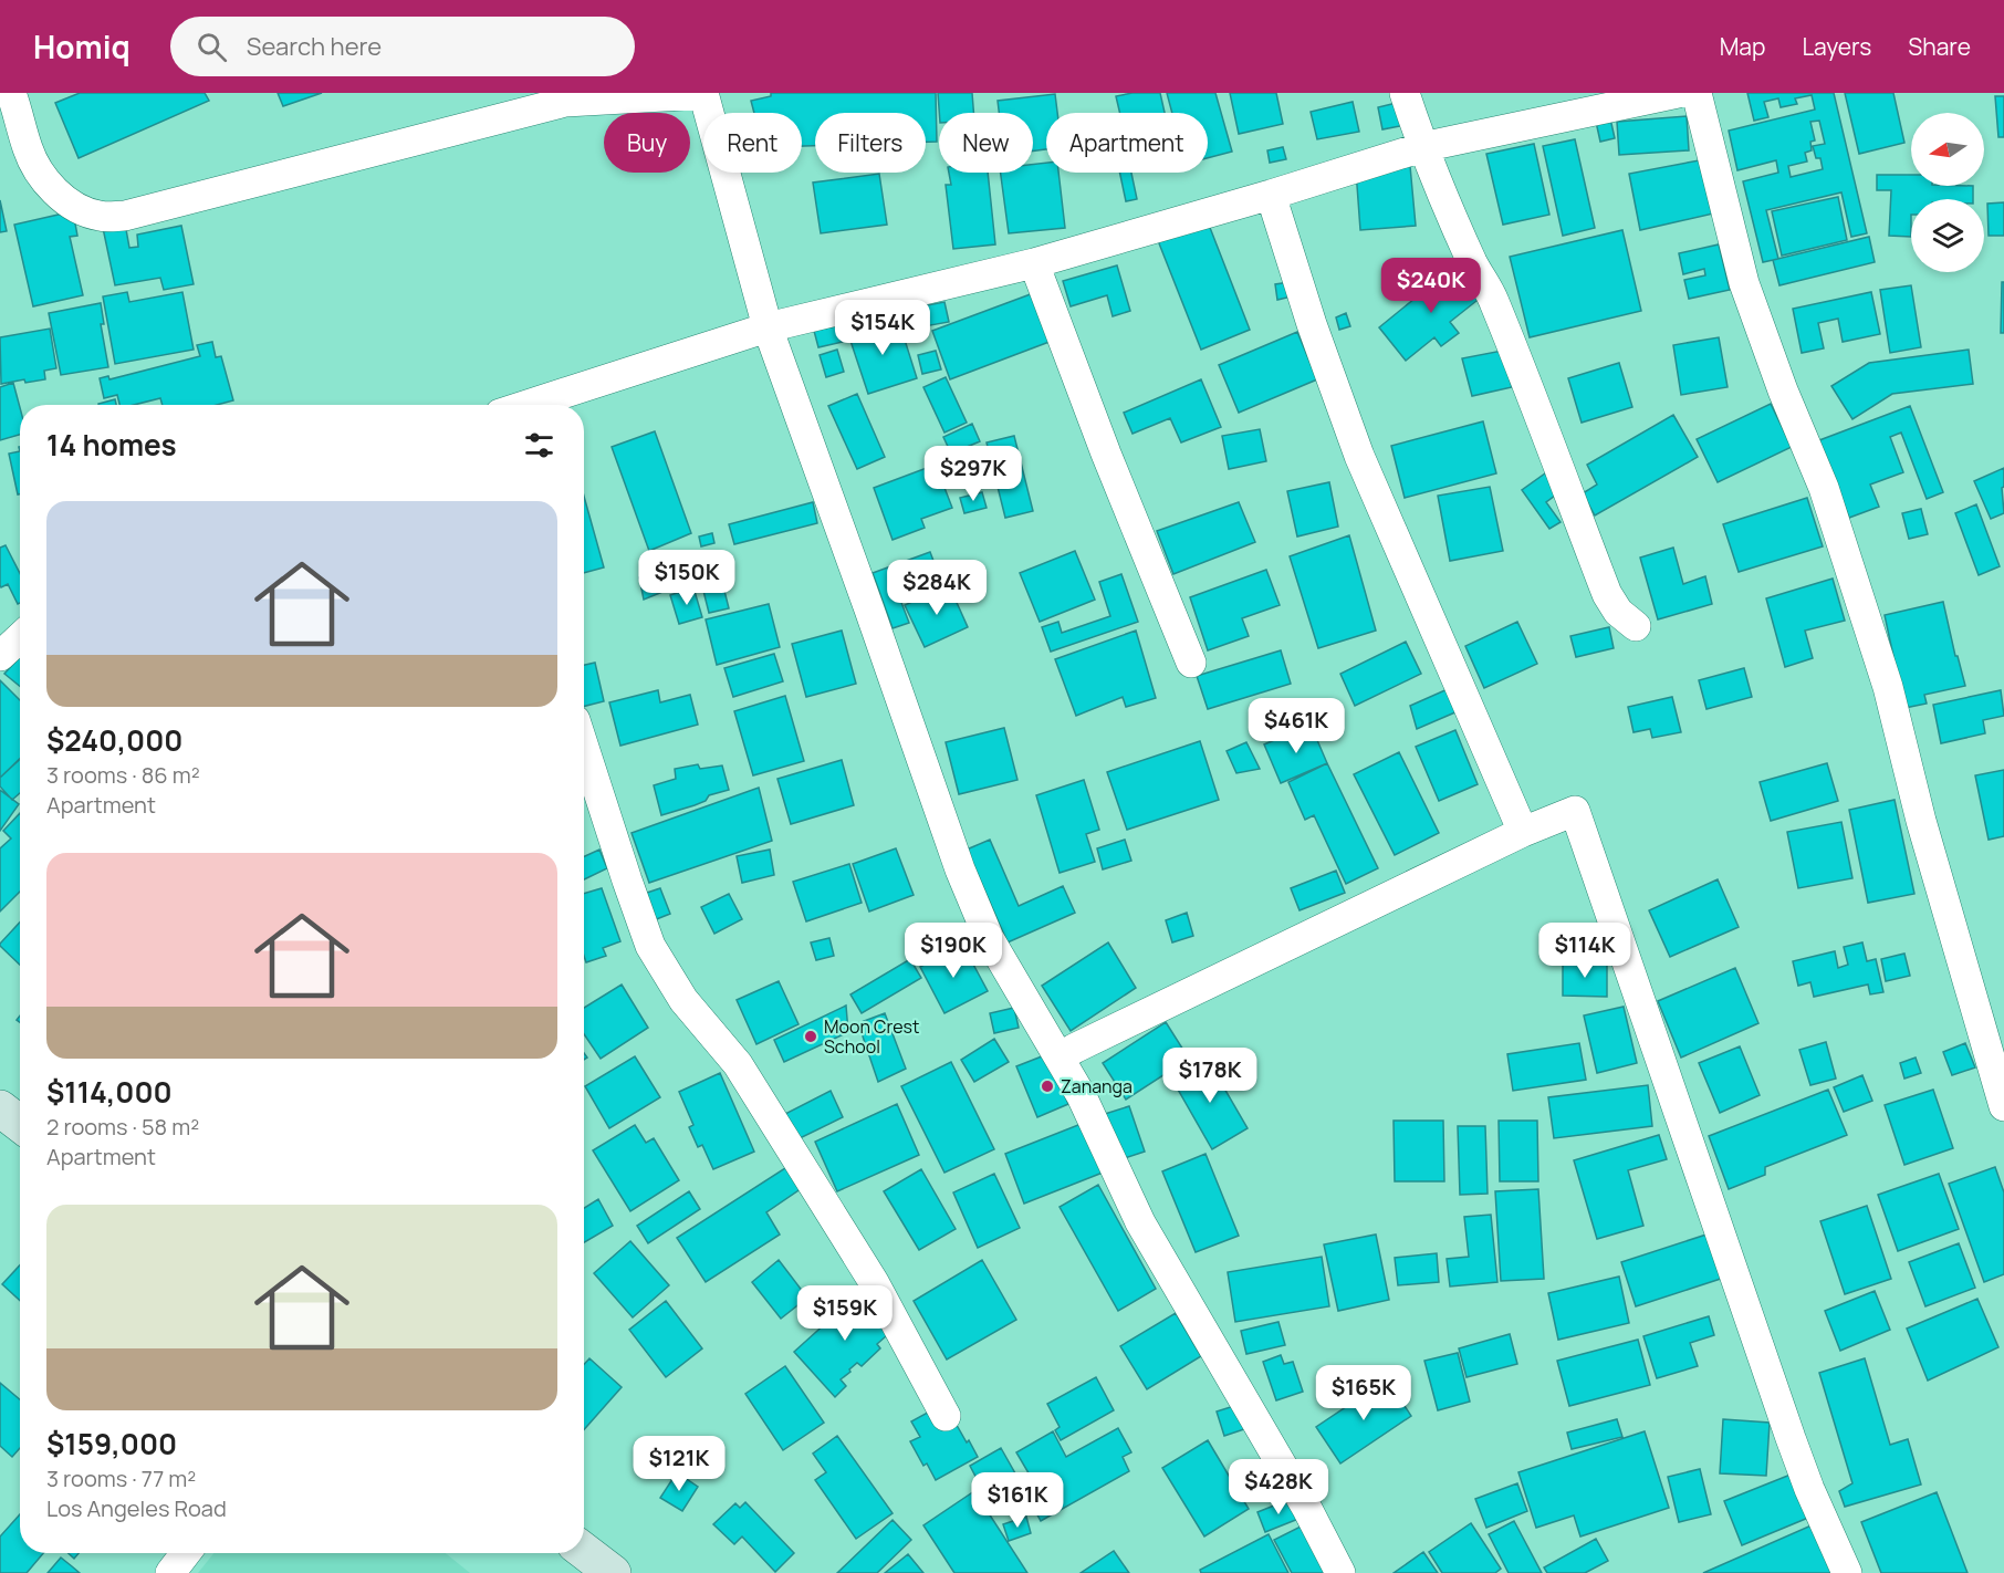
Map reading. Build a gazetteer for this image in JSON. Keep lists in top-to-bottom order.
{
  "places": ["Moon Crest School", "Zananga"],
  "north": "left",
  "page": {
    "header": "Homiq",
    "search": "Search here",
    "nav": ["Map", "Layers", "Share"],
    "chip": [
      "Buy",
      "Rent",
      "Filters",
      "New",
      "Apartment"
    ],
    "price": [
      "$240K",
      "$154K",
      "$297K",
      "$150K",
      "$284K",
      "$461K",
      "$190K",
      "$114K",
      "$178K",
      "$159K",
      "$165K",
      "$121K",
      "$428K",
      "$161K"
    ],
    "heading": "14 homes",
    "list": [
      {
        "name": "$240,000",
        "note": "3 rooms · 86 m² · Apartment"
      },
      {
        "name": "$114,000",
        "note": "2 rooms · 58 m² · Apartment"
      },
      {
        "name": "$159,000",
        "note": "3 rooms · 77 m² · Los Angeles Road"
      }
    ]
  }
}
